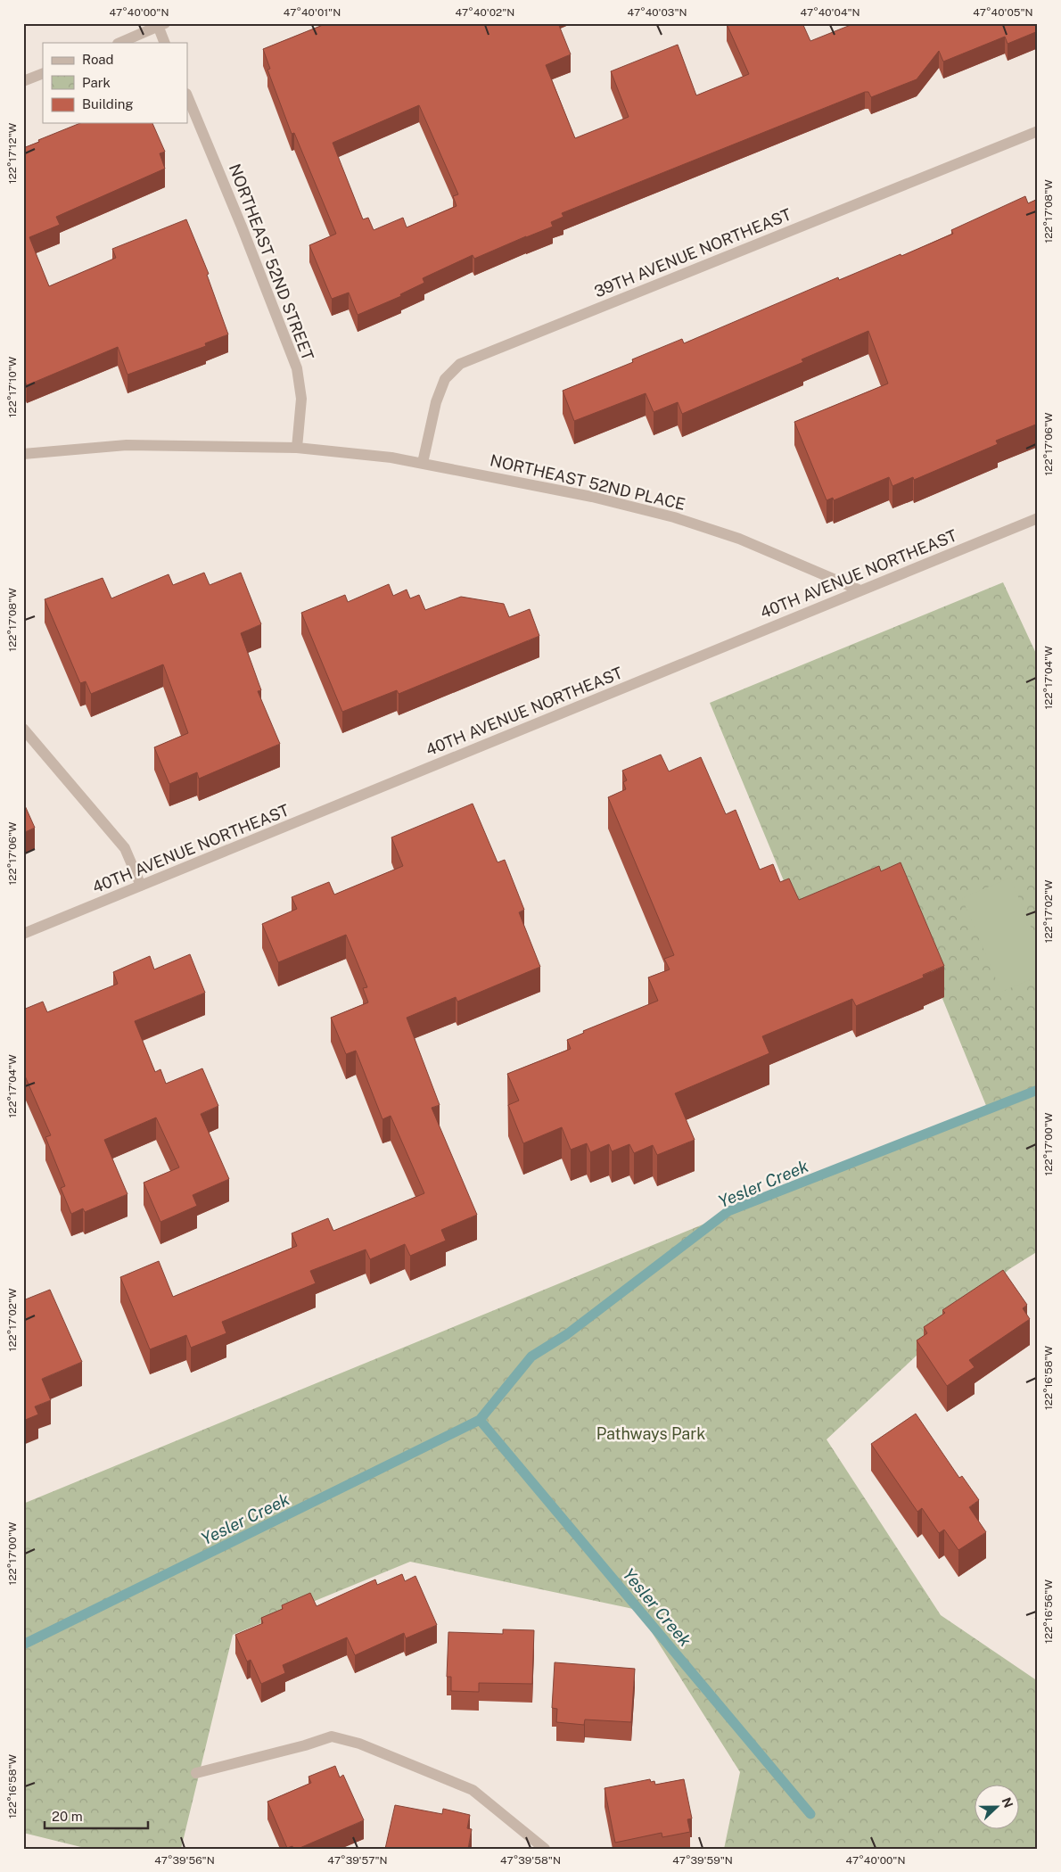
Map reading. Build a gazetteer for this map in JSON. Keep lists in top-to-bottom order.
{
  "streets": {
    "street": [
      "39TH AVENUE NORTHEAST",
      "NORTHEAST 52ND STREET",
      "NORTHEAST 52ND PLACE",
      "40TH AVENUE NORTHEAST"
    ]
  },
  "crossings": [
    ["39TH AVENUE NORTHEAST", "NORTHEAST 52ND PLACE"],
    ["NORTHEAST 52ND STREET", "NORTHEAST 52ND PLACE"],
    ["NORTHEAST 52ND PLACE", "40TH AVENUE NORTHEAST"]
  ],
  "water": ["Yesler Creek"],
  "parks": ["Pathways Park"],
  "legend": ["Road", "Park", "Building"],
  "scale_bar": "20 m",
  "north": "right",
  "coordinates": [
    "47°40'00\"N",
    "47°40'01\"N",
    "47°40'02\"N",
    "47°40'03\"N",
    "47°40'04\"N",
    "47°40'05\"N",
    "122°17'12\"W",
    "122°17'08\"W",
    "122°17'10\"W",
    "122°17'06\"W",
    "122°17'04\"W",
    "122°17'02\"W",
    "122°17'00\"W",
    "122°16'58\"W",
    "122°16'56\"W",
    "47°39'56\"N",
    "47°39'57\"N",
    "47°39'58\"N",
    "47°39'59\"N"
  ]
}
